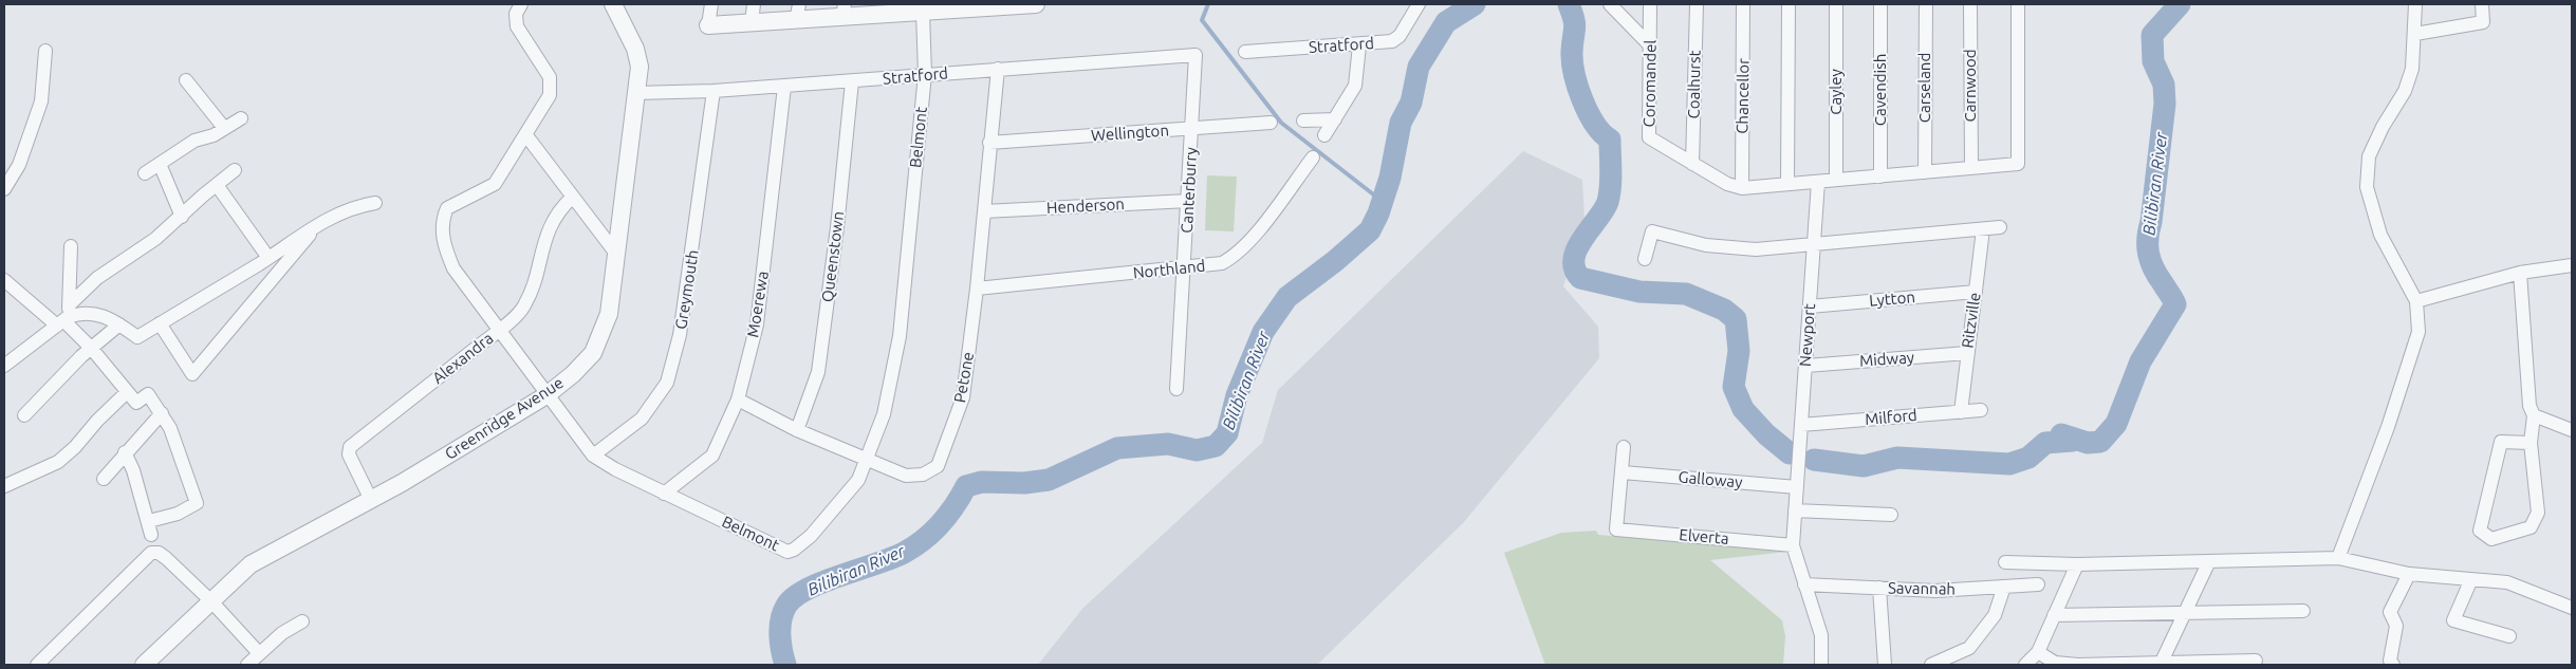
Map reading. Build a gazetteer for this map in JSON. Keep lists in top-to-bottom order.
{
  "streets": {
    "street": [
      "Stratford",
      "Coromandel",
      "Coalhurst",
      "Carnwood",
      "Carseland",
      "Cavendish",
      "Cayley",
      "Chancellor",
      "Wellington",
      "Belmont",
      "Canterburry",
      "Henderson",
      "Queenstown",
      "Northland",
      "Greymouth",
      "Lytton",
      "Moerewa",
      "Ritzville",
      "Newport",
      "Alexandra",
      "Midway",
      "Petone",
      "Milford",
      "Greenridge Avenue",
      "Galloway",
      "Elverta",
      "Savannah"
    ]
  },
  "crossings": [
    ["Stratford", "Belmont"],
    ["Stratford", "Canterburry"],
    ["Stratford", "Queenstown"],
    ["Stratford", "Greymouth"],
    ["Stratford", "Moerewa"],
    ["Stratford", "Petone"],
    ["Stratford", "Greenridge Avenue"],
    ["Coromandel", "Coalhurst"],
    ["Coromandel", "Carnwood"],
    ["Coromandel", "Carseland"],
    ["Coromandel", "Cavendish"],
    ["Coromandel", "Cayley"],
    ["Coromandel", "Chancellor"],
    ["Coromandel", "Newport"],
    ["Wellington", "Canterburry"],
    ["Wellington", "Petone"],
    ["Belmont", "Greymouth"],
    ["Belmont", "Moerewa"],
    ["Belmont", "Alexandra"],
    ["Belmont", "Petone"],
    ["Belmont", "Greenridge Avenue"],
    ["Canterburry", "Henderson"],
    ["Canterburry", "Northland"],
    ["Henderson", "Petone"],
    ["Queenstown", "Petone"],
    ["Northland", "Petone"],
    ["Lytton", "Ritzville"],
    ["Lytton", "Newport"],
    ["Moerewa", "Petone"],
    ["Ritzville", "Midway"],
    ["Ritzville", "Milford"],
    ["Newport", "Midway"],
    ["Newport", "Milford"],
    ["Newport", "Galloway"],
    ["Newport", "Elverta"],
    ["Alexandra", "Greenridge Avenue"],
    ["Galloway", "Elverta"]
  ],
  "water": ["Bilibiran River"]
}
